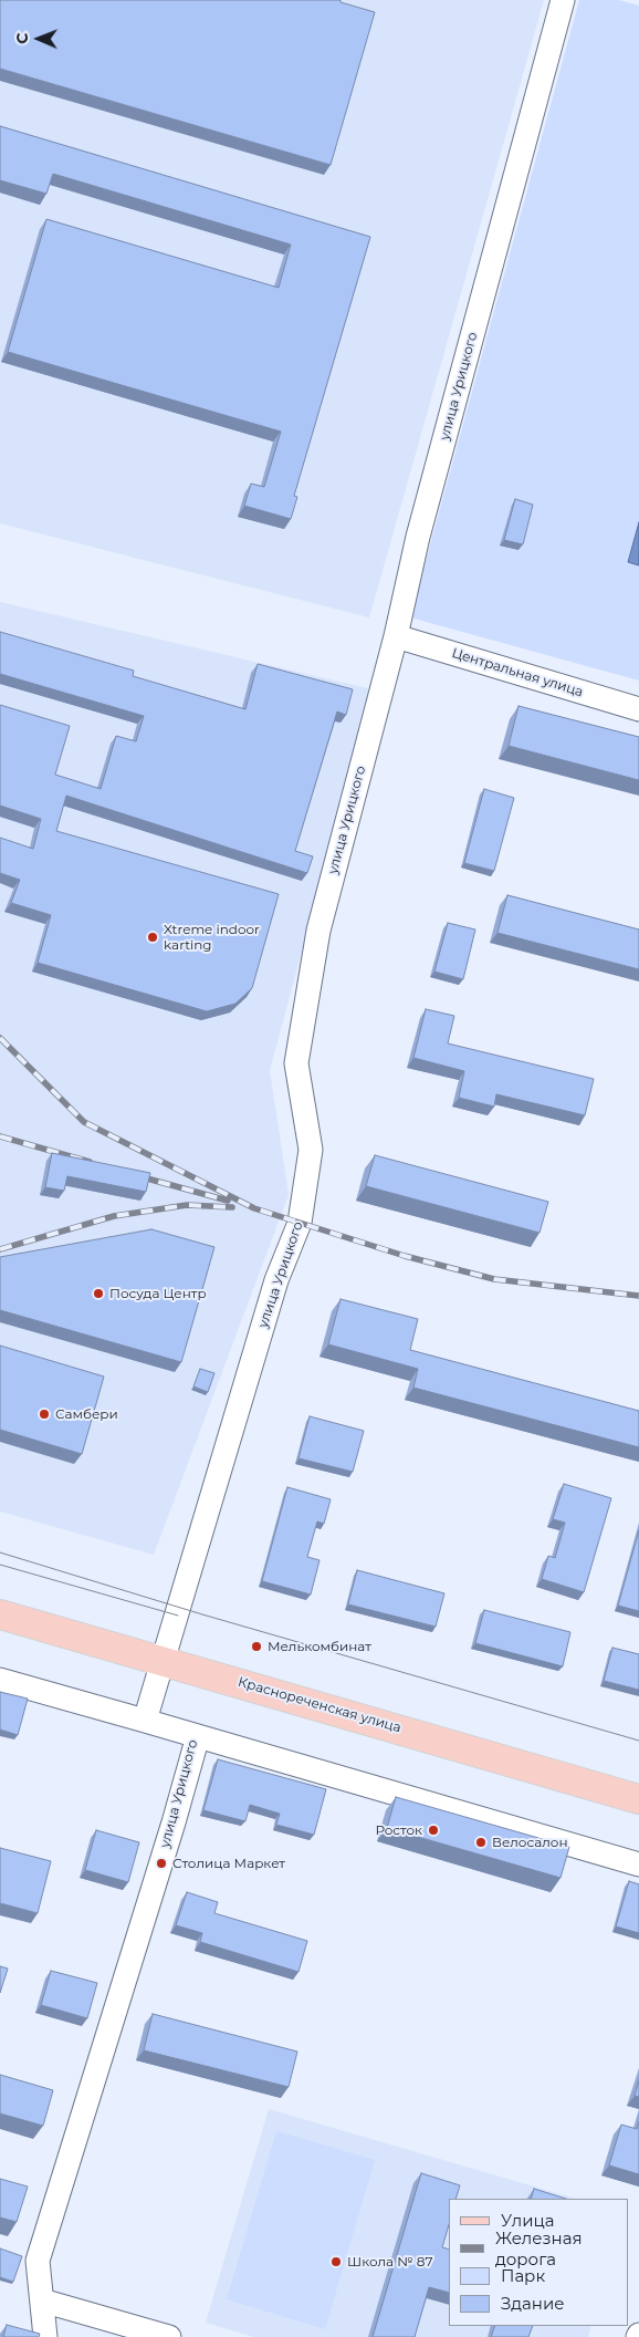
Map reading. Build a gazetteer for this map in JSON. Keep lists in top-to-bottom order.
{
  "streets": {
    "main road": ["Краснореченская улица"],
    "street": ["улица Урицкого", "Центральная улица"]
  },
  "crossings": [
    ["улица Урицкого", "Центральная улица"],
    ["улица Урицкого", "Краснореченская улица"]
  ],
  "places": [
    "Xtreme indoor karting",
    "Посуда Центр",
    "Самбери",
    "Мелькомбинат",
    "Росток",
    "Велосалон",
    "Столица Маркет",
    "Школа № 87"
  ],
  "legend": [
    "Улица",
    "Железная дорога",
    "Парк",
    "Здание"
  ],
  "north": "left"
}
